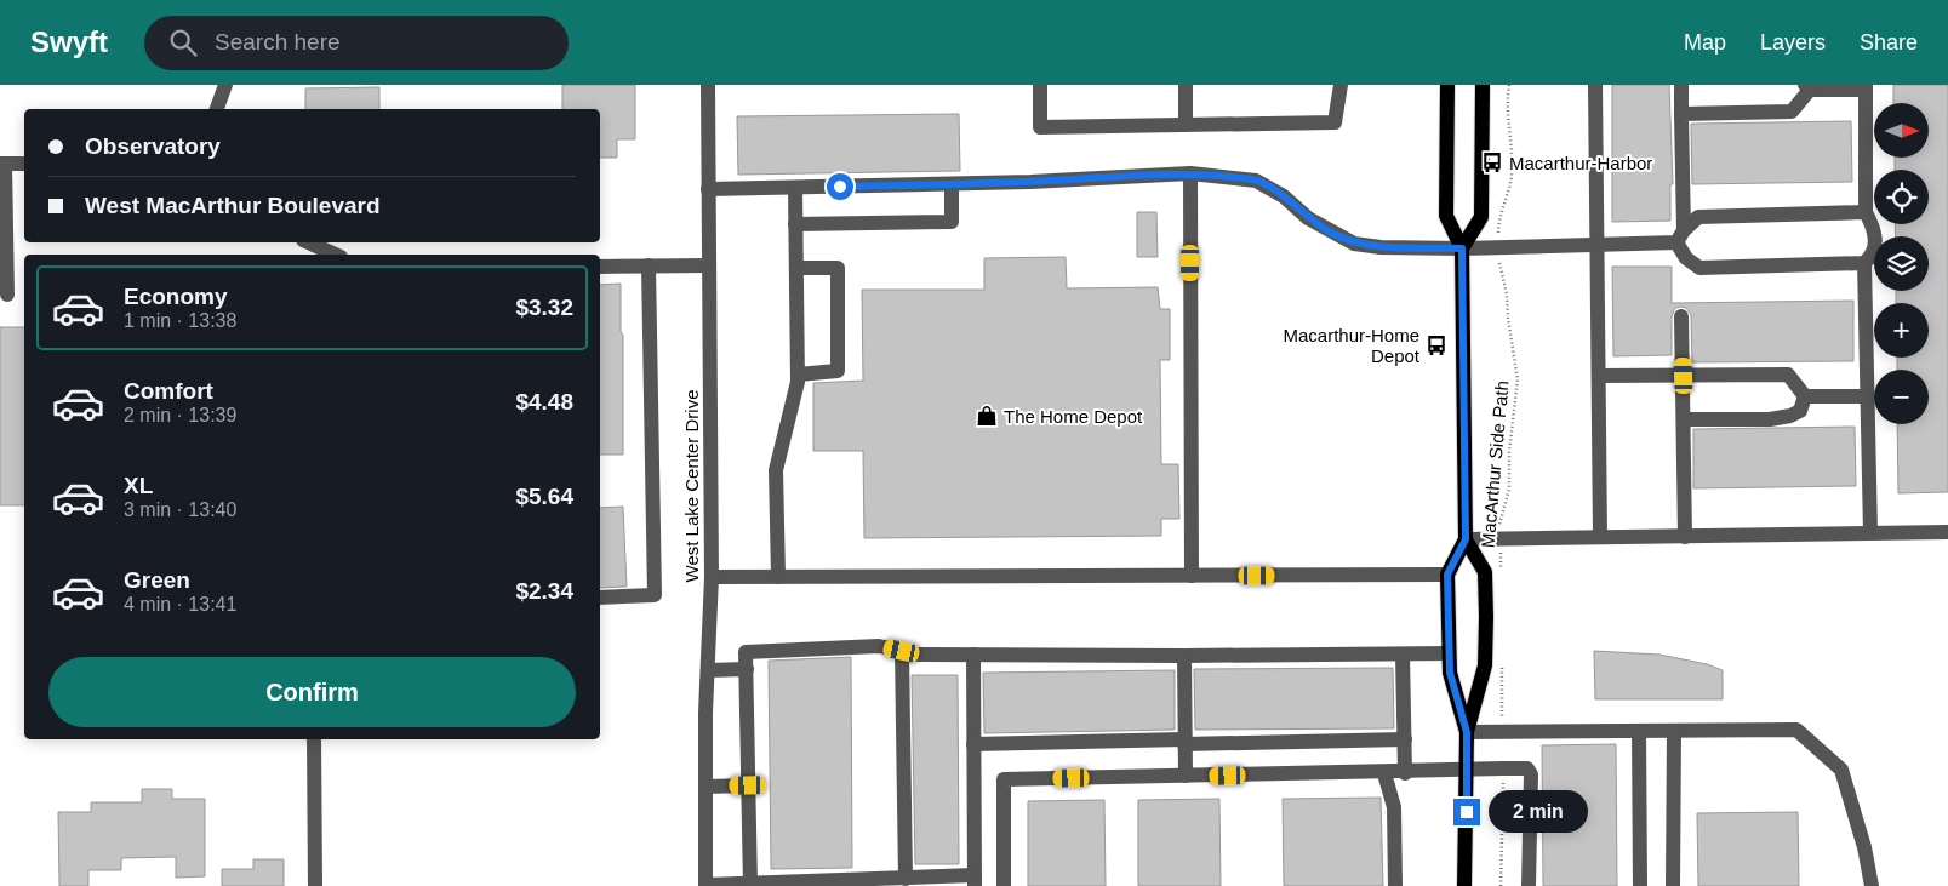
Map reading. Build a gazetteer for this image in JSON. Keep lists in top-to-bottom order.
{
  "streets": {
    "street": ["West Lake Center Drive"],
    "path": ["MacArthur Side Path"]
  },
  "places": {
    "bus stop": ["Macarthur-Harbor", "Macarthur-Home Depot"],
    "shop": ["The Home Depot"]
  },
  "north": "right",
  "page": {
    "header": "Swyft",
    "search": "Search here",
    "nav": ["Map", "Layers", "Share"],
    "map_buttons": ["+", "−"],
    "banner": ["Observatory", "West MacArthur Boulevard"],
    "list": [
      {
        "name": "Economy",
        "note": "1 min · 13:38",
        "value": "$3.32"
      },
      {
        "name": "Comfort",
        "note": "2 min · 13:39",
        "value": "$4.48"
      },
      {
        "name": "XL",
        "note": "3 min · 13:40",
        "value": "$5.64"
      },
      {
        "name": "Green",
        "note": "4 min · 13:41",
        "value": "$2.34"
      }
    ],
    "buttons": "Confirm",
    "bubble": "2 min"
  }
}
